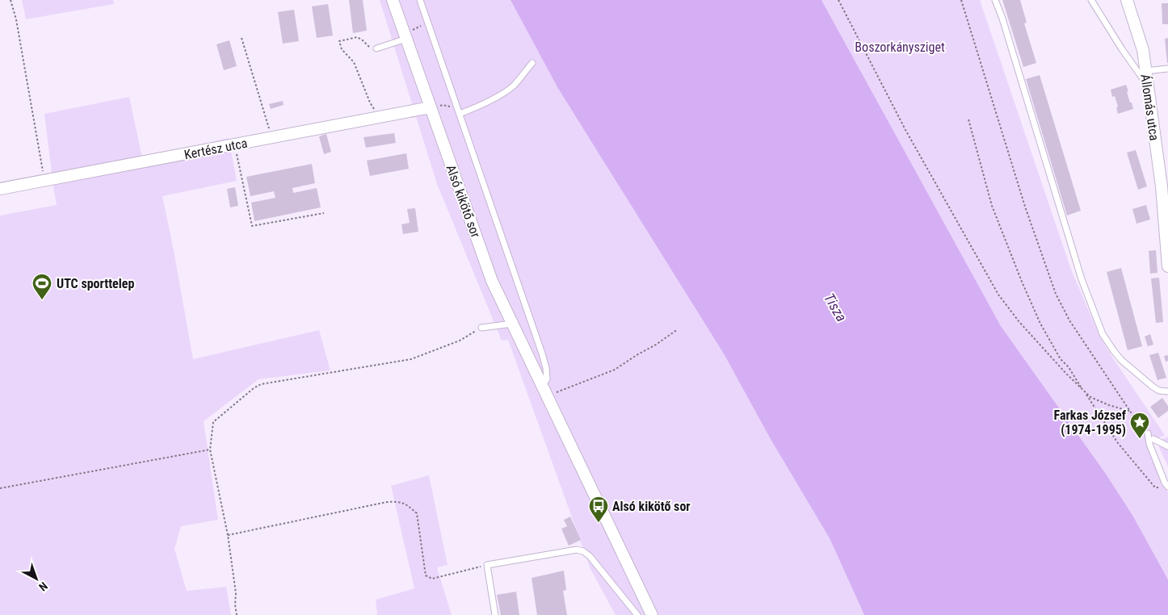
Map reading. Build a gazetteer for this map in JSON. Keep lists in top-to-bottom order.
{
  "streets": {
    "street": ["Állomás utca", "Kertész utca", "Alsó kikötő sor"]
  },
  "crossings": [
    ["Kertész utca", "Alsó kikötő sor"]
  ],
  "water": ["Tisza"],
  "parks": ["Boszorkánysziget"],
  "places": {
    "sports": ["UTC sporttelep"],
    "place": ["Farkas József (1974-1995)"],
    "bus stop": ["Alsó kikötő sor"]
  },
  "north": "bottom right"
}
